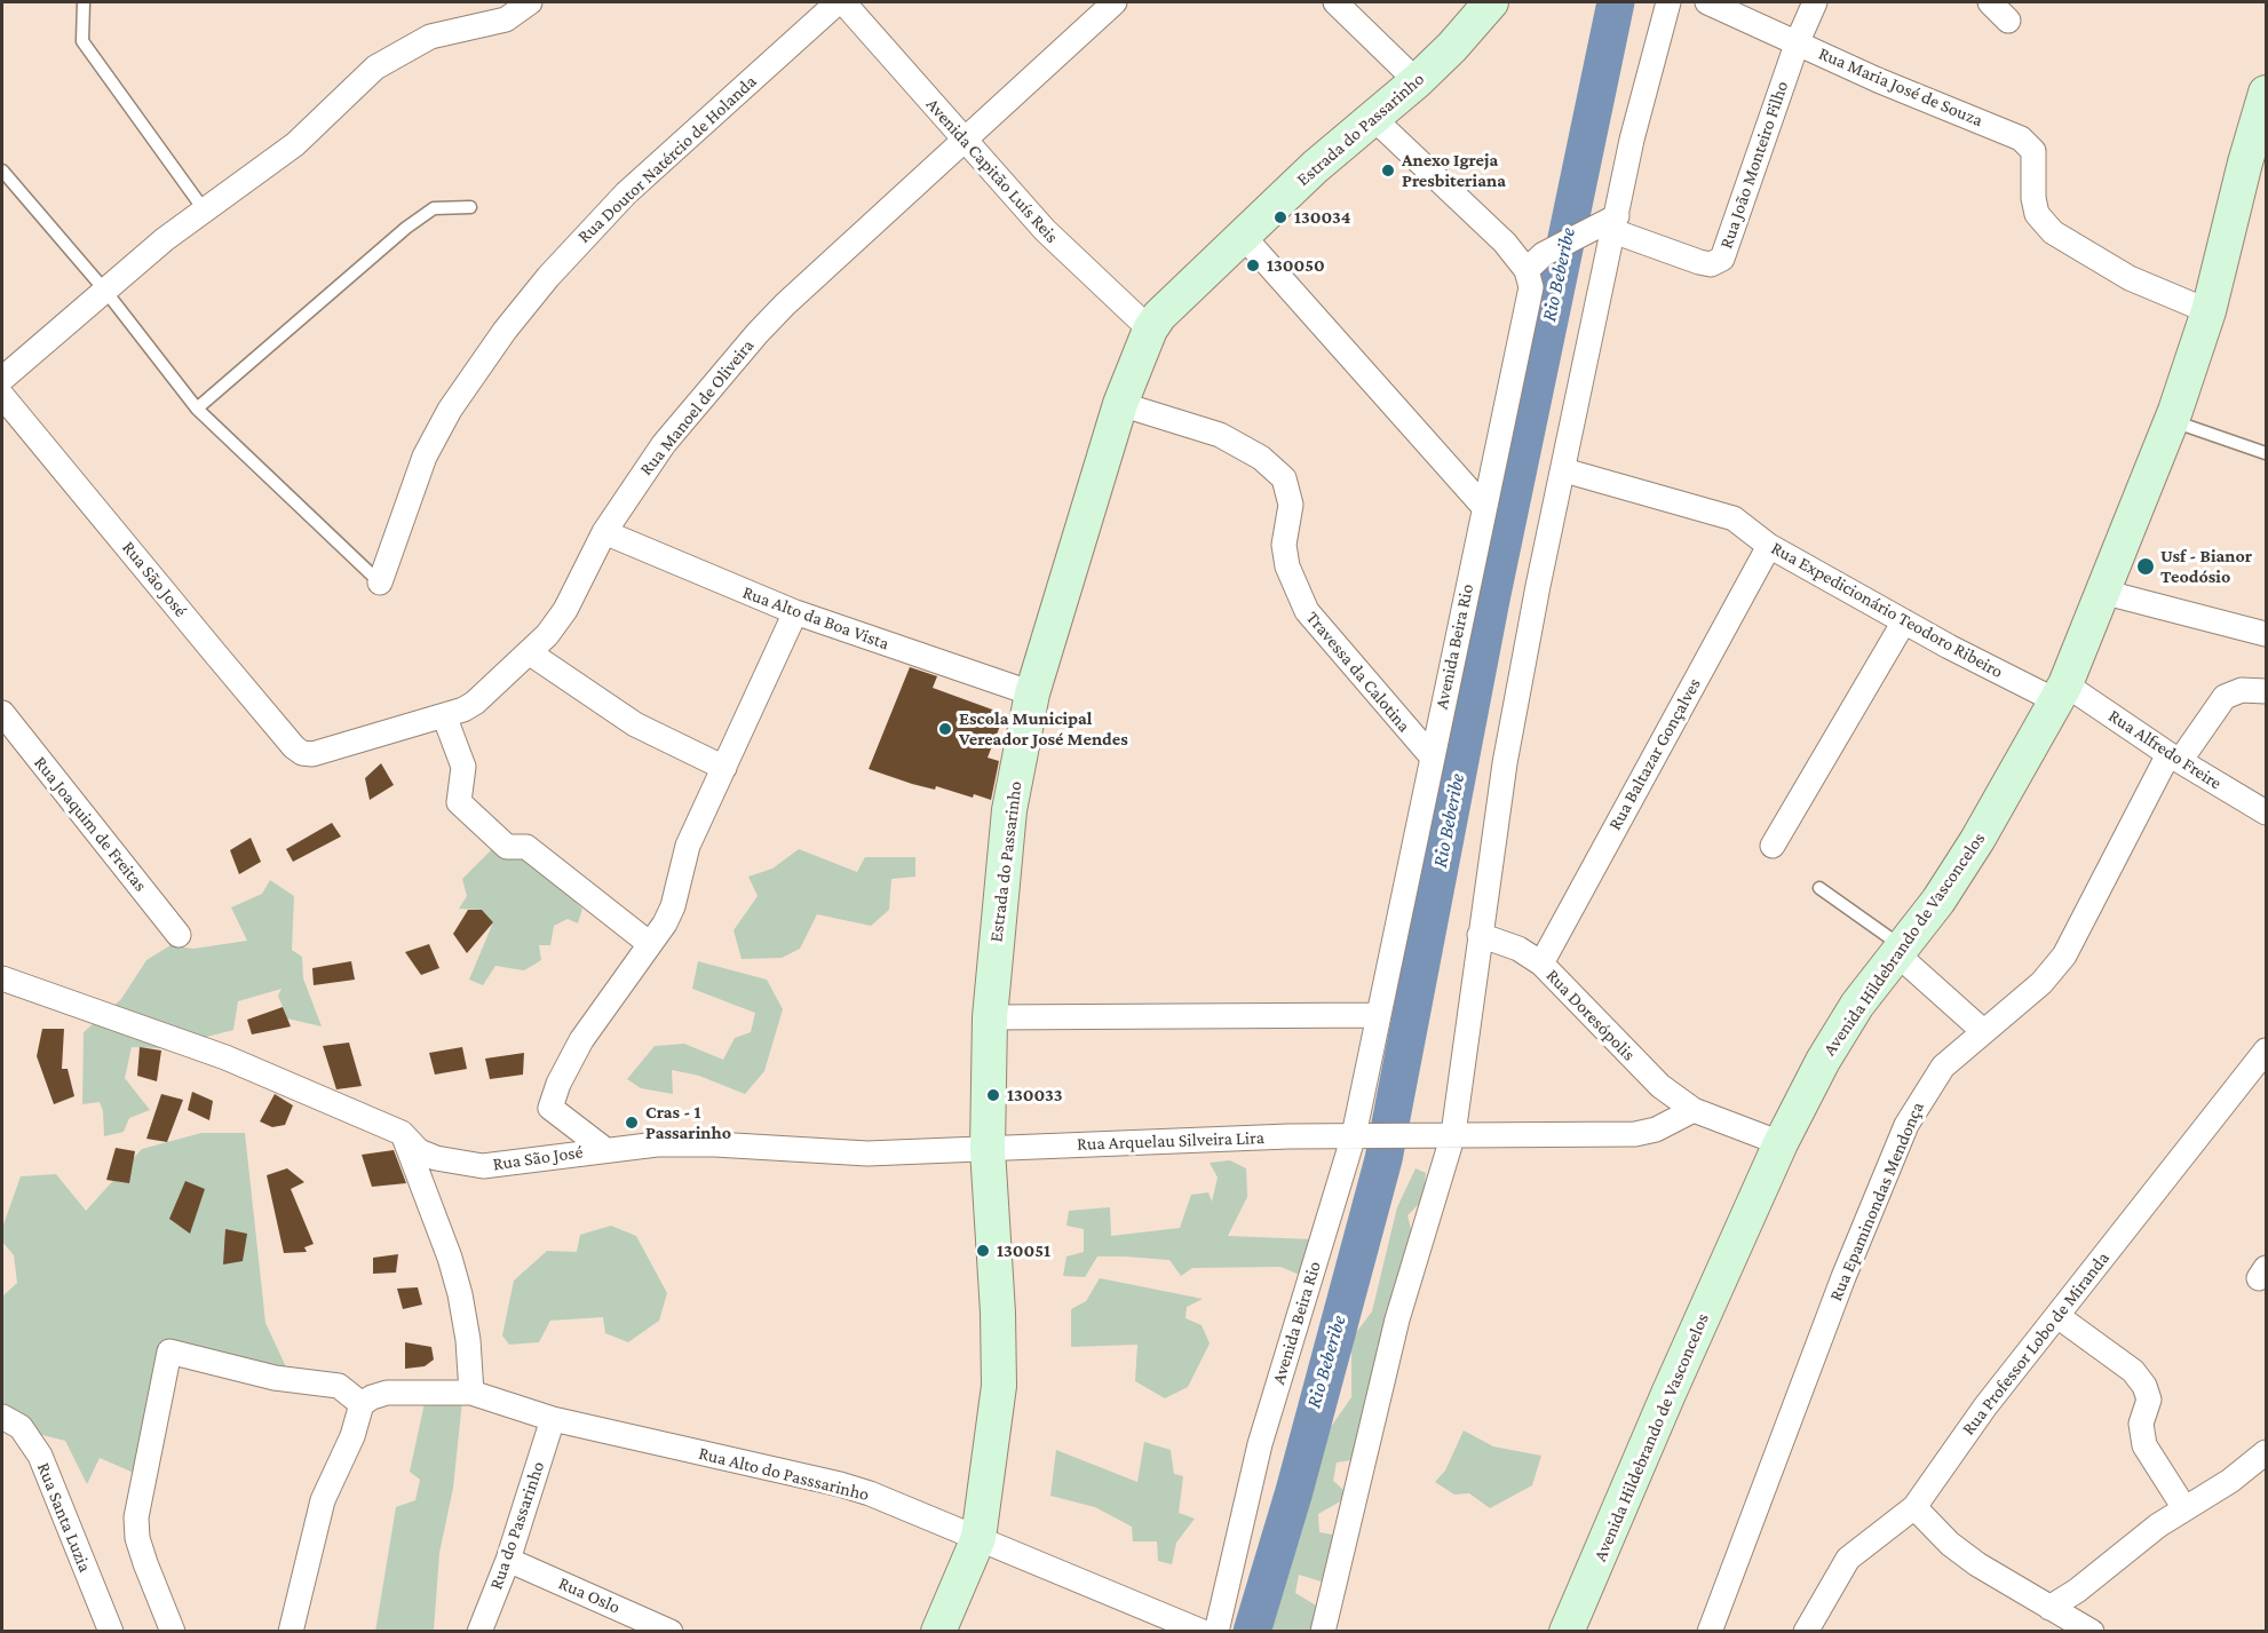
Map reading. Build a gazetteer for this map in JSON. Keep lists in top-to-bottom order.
{
  "streets": {
    "street": [
      "Rua Maria José de Souza",
      "Estrada do Passarinho",
      "Rua Doutor Natércio de Holanda",
      "Rua João Monteiro Filho",
      "Avenida Capitão Luís Reis",
      "Rua Manoel de Oliveira",
      "Rua São José",
      "Rua Expedicionário Teodoro Ribeiro",
      "Rua Alto da Boa Vista",
      "Avenida Beira Rio",
      "Travessa da Calotina",
      "Rua Alfredo Freire",
      "Rua Baltazar Gonçalves",
      "Rua Joaquim de Freitas",
      "Avenida Hildebrando de Vasconcelos",
      "Rua Doresópolis",
      "Rua Arquelau Silveira Lira",
      "Rua Epaminondas Mendonça",
      "Rua Professor Lobo de Miranda",
      "Rua Alto do Passsarinho",
      "Rua Santa Luzia",
      "Rua do Passarinho",
      "Rua Oslo"
    ]
  },
  "crossings": [
    ["Rua Maria José de Souza", "Rua João Monteiro Filho"],
    ["Rua Maria José de Souza", "Avenida Hildebrando de Vasconcelos"],
    ["Estrada do Passarinho", "Avenida Capitão Luís Reis"],
    ["Estrada do Passarinho", "Rua São José"],
    ["Estrada do Passarinho", "Rua Alto da Boa Vista"],
    ["Estrada do Passarinho", "Travessa da Calotina"],
    ["Estrada do Passarinho", "Rua Arquelau Silveira Lira"],
    ["Estrada do Passarinho", "Rua Alto do Passsarinho"],
    ["Avenida Capitão Luís Reis", "Rua Manoel de Oliveira"],
    ["Rua Manoel de Oliveira", "Rua São José"],
    ["Rua Manoel de Oliveira", "Rua Alto da Boa Vista"],
    ["Rua São José", "Rua Arquelau Silveira Lira"],
    ["Rua Expedicionário Teodoro Ribeiro", "Rua Alfredo Freire"],
    ["Rua Expedicionário Teodoro Ribeiro", "Rua Baltazar Gonçalves"],
    ["Rua Expedicionário Teodoro Ribeiro", "Avenida Hildebrando de Vasconcelos"],
    ["Avenida Beira Rio", "Travessa da Calotina"],
    ["Avenida Beira Rio", "Rua Arquelau Silveira Lira"],
    ["Rua Alfredo Freire", "Avenida Hildebrando de Vasconcelos"],
    ["Rua Alfredo Freire", "Rua Epaminondas Mendonça"],
    ["Rua Baltazar Gonçalves", "Rua Doresópolis"],
    ["Rua Doresópolis", "Rua Arquelau Silveira Lira"],
    ["Rua Alto do Passsarinho", "Rua do Passarinho"],
    ["Rua do Passarinho", "Rua Oslo"]
  ],
  "water": ["Rio Beberibe"],
  "places": [
    "Anexo Igreja Presbiteriana",
    "130034",
    "130050",
    "Usf - Bianor Teodósio",
    "Escola Municipal Vereador José Mendes",
    "130033",
    "Cras - 1 Passarinho",
    "130051"
  ]
}
